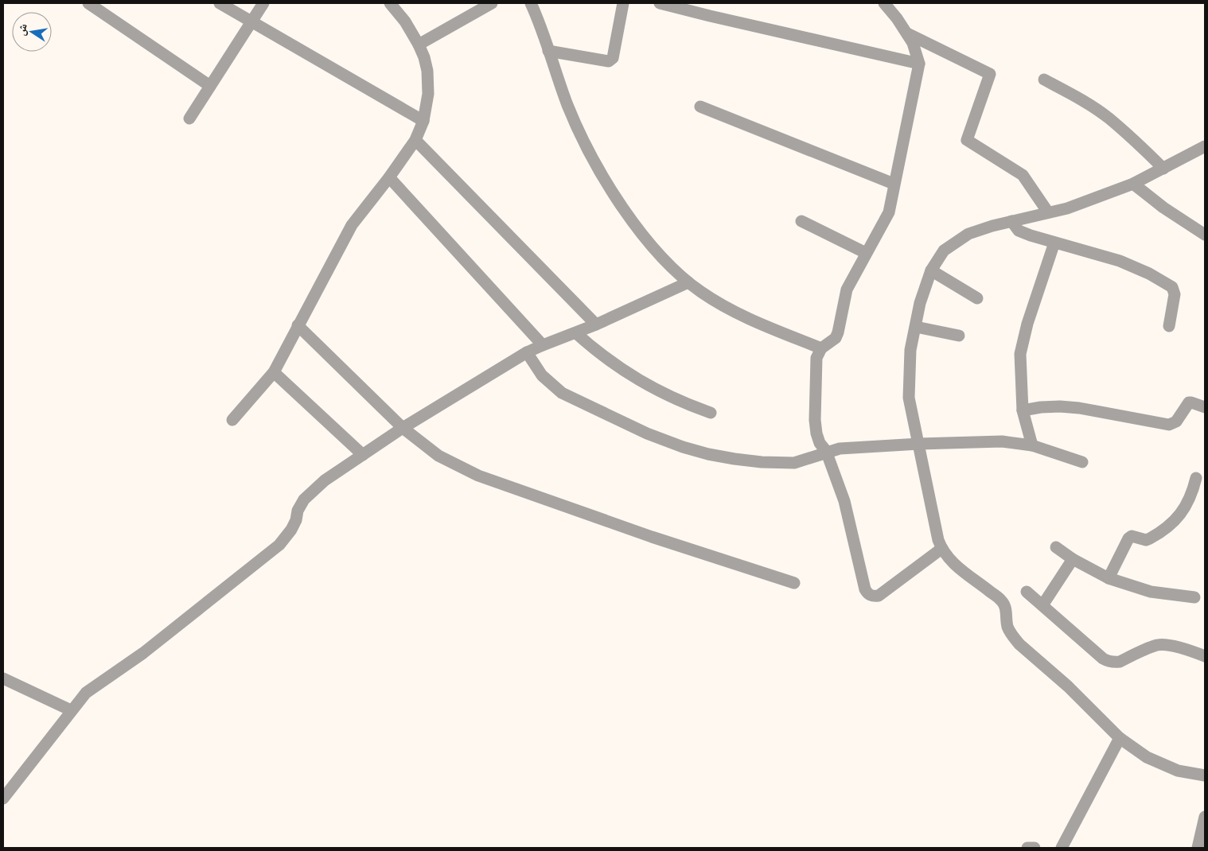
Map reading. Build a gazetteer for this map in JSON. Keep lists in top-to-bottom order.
{
  "north": "left"
}
